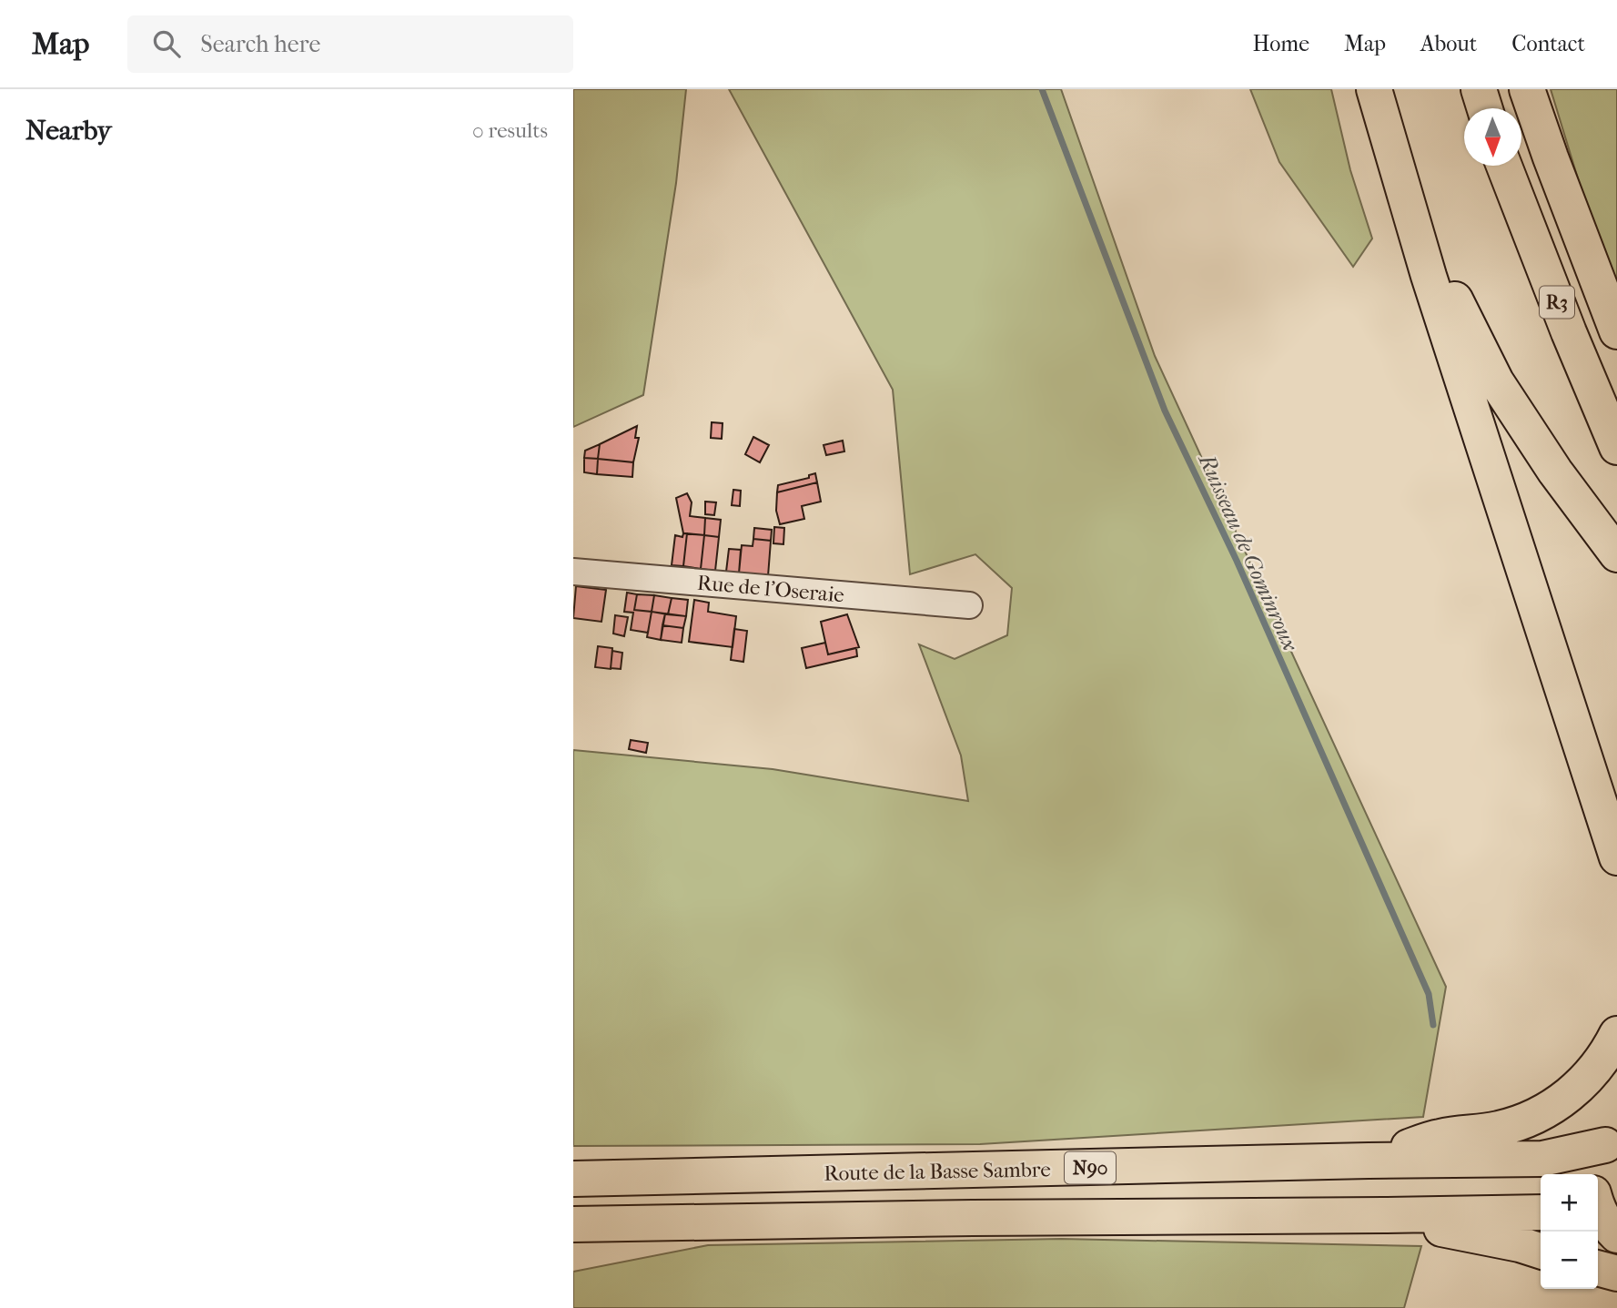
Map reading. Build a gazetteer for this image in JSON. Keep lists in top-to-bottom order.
{
  "streets": {
    "highway": ["R3", "N90", "Route de la Basse Sambre"],
    "street": ["Rue de l'Oseraie"]
  },
  "water": ["Ruisseau de Gominroux"],
  "north": "bottom",
  "page": {
    "header": "Map",
    "search": "Search here",
    "nav": [
      "Home",
      "Map",
      "About",
      "Contact"
    ],
    "heading": ["Nearby", "0 results"],
    "map_buttons": ["+", "−"]
  }
}
